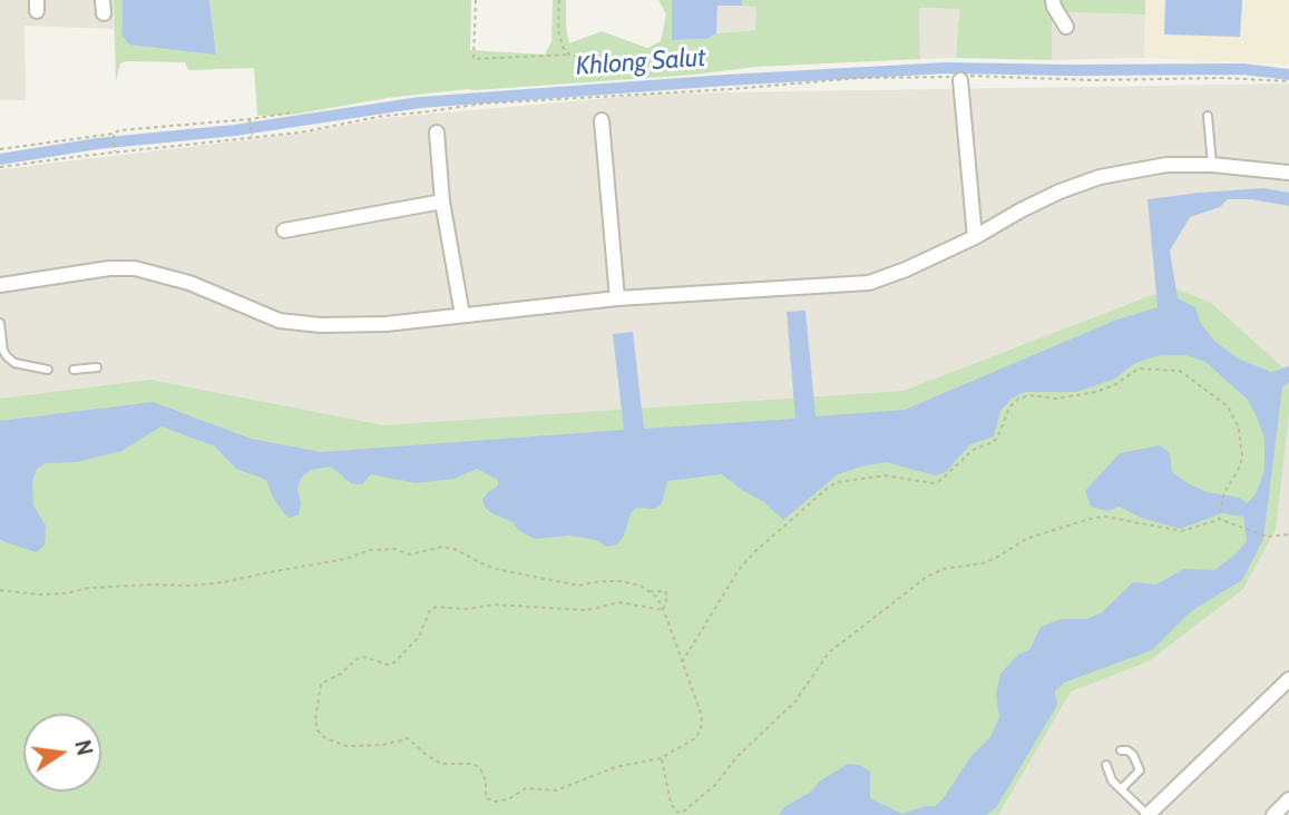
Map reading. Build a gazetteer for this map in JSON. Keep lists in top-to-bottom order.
{
  "water": ["Khlong Salut"],
  "north": "right"
}
